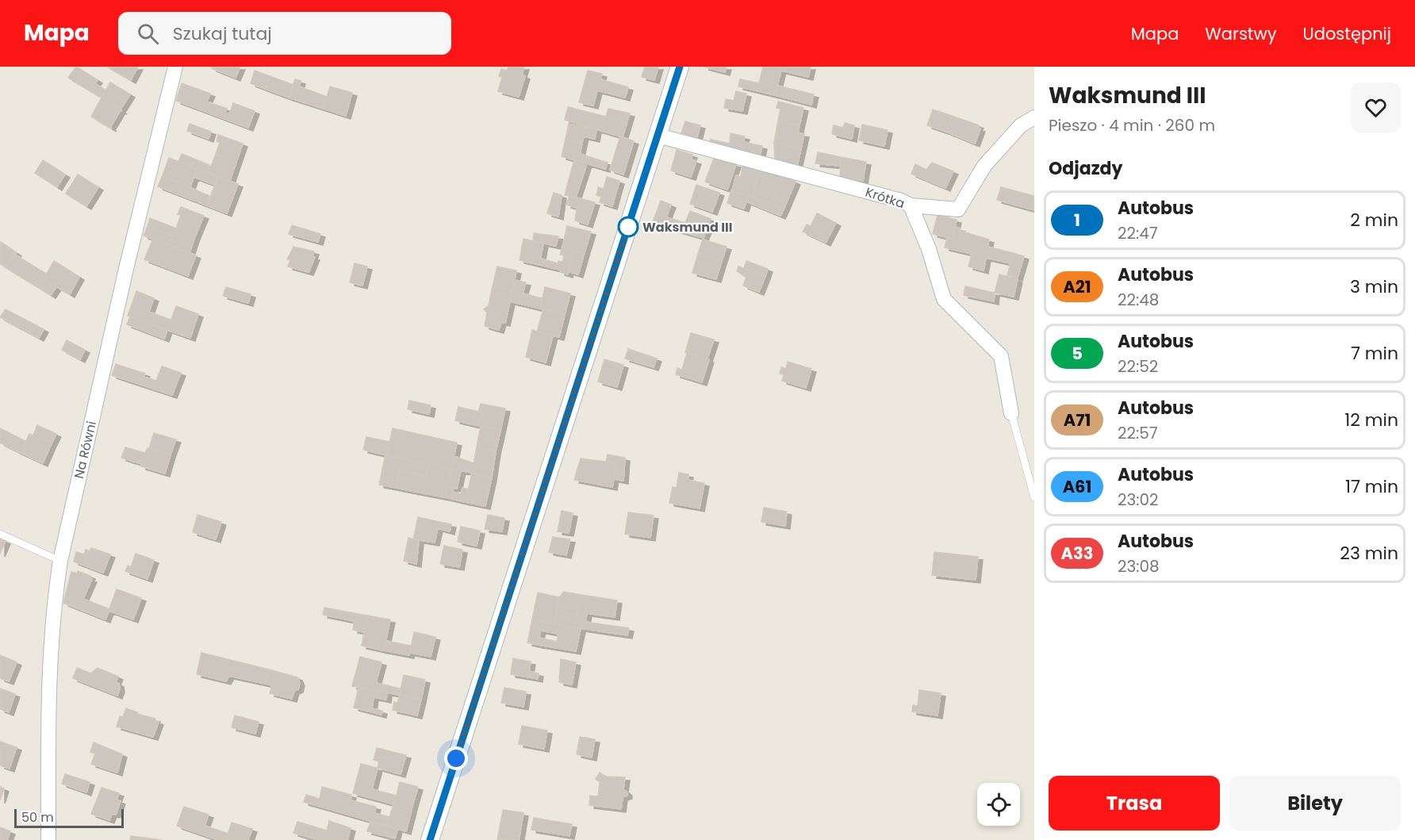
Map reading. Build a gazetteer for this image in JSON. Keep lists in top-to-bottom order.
{
  "streets": {
    "street": ["Krótka", "Na Równi"]
  },
  "places": ["Waksmund III"],
  "lines": ["bus line 1"],
  "scale_bar": "50 m",
  "page": {
    "header": "Mapa",
    "search": "Szukaj tutaj",
    "nav": ["Mapa", "Warstwy", "Udostępnij"],
    "heading": [
      ["Waksmund III", "Pieszo · 4 min · 260 m"],
      "Odjazdy"
    ],
    "list": [
      {
        "mark": "1",
        "name": "Autobus",
        "note": "22:47",
        "value": "2 min"
      },
      {
        "mark": "A21",
        "name": "Autobus",
        "note": "22:48",
        "value": "3 min"
      },
      {
        "mark": "5",
        "name": "Autobus",
        "note": "22:52",
        "value": "7 min"
      },
      {
        "mark": "A71",
        "name": "Autobus",
        "note": "22:57",
        "value": "12 min"
      },
      {
        "mark": "A61",
        "name": "Autobus",
        "note": "23:02",
        "value": "17 min"
      },
      {
        "mark": "A33",
        "name": "Autobus",
        "note": "23:08",
        "value": "23 min"
      }
    ],
    "buttons": ["Trasa", "Bilety"],
    "scale": "50 m"
  }
}
